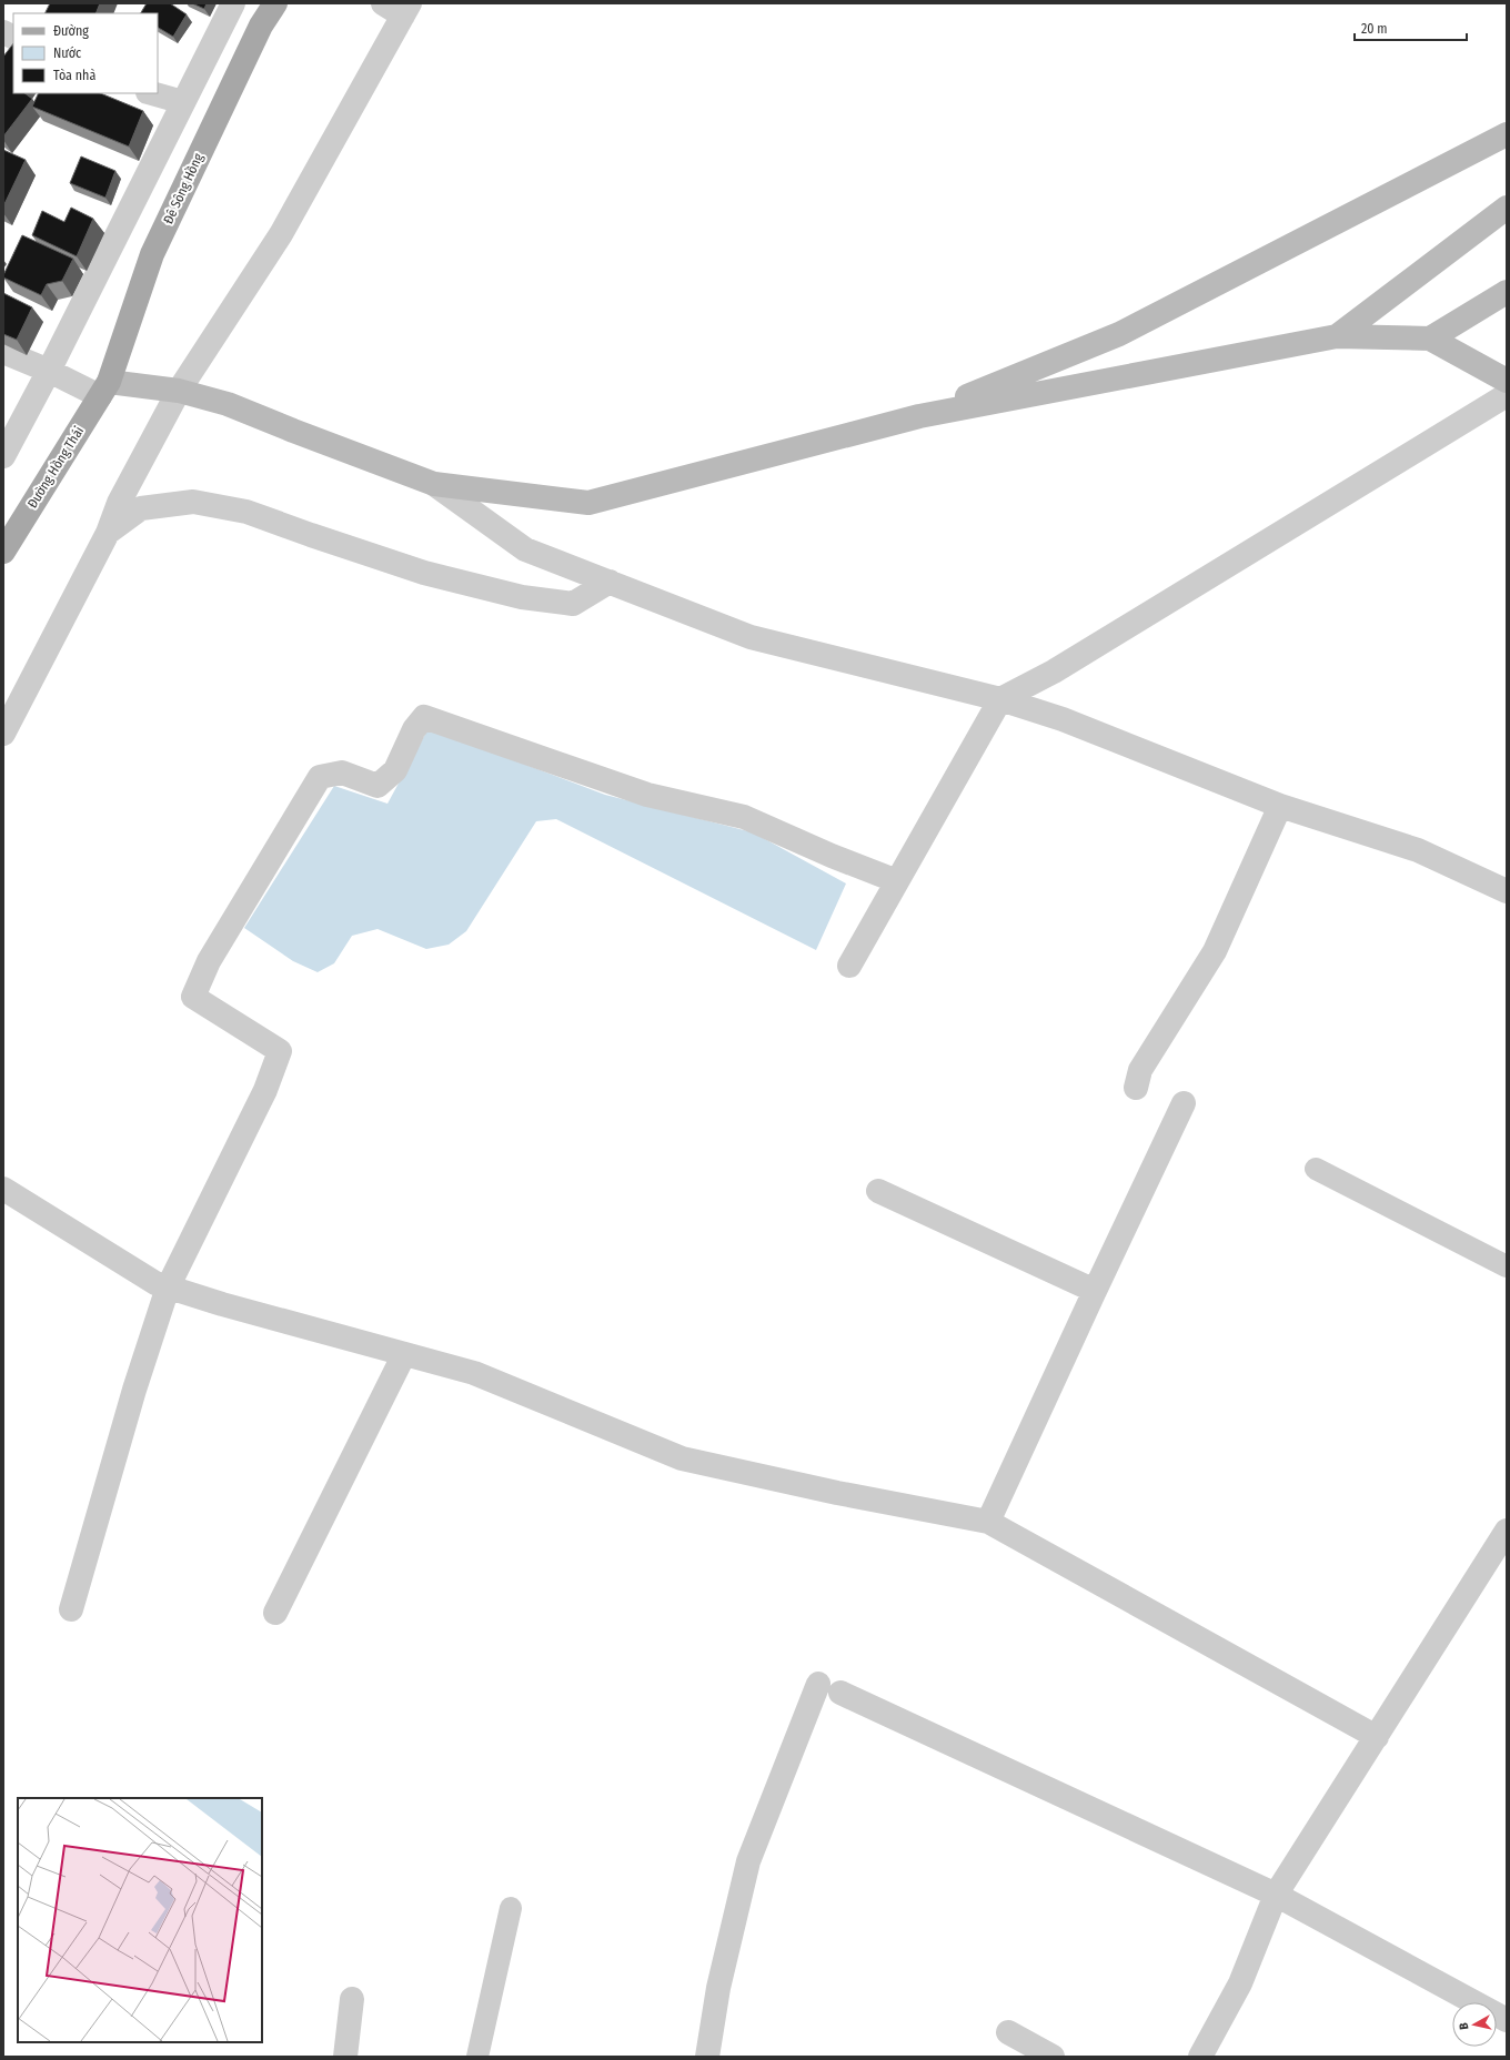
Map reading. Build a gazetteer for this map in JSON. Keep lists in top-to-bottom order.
{
  "streets": {
    "main road": ["Đê Sông Hồng", "Đường Hồng Thái"]
  },
  "crossings": [
    ["Đê Sông Hồng", "Đường Hồng Thái"]
  ],
  "legend": ["Đường", "Nước", "Tòa nhà"],
  "scale_bar": "20 m",
  "north": "left"
}
